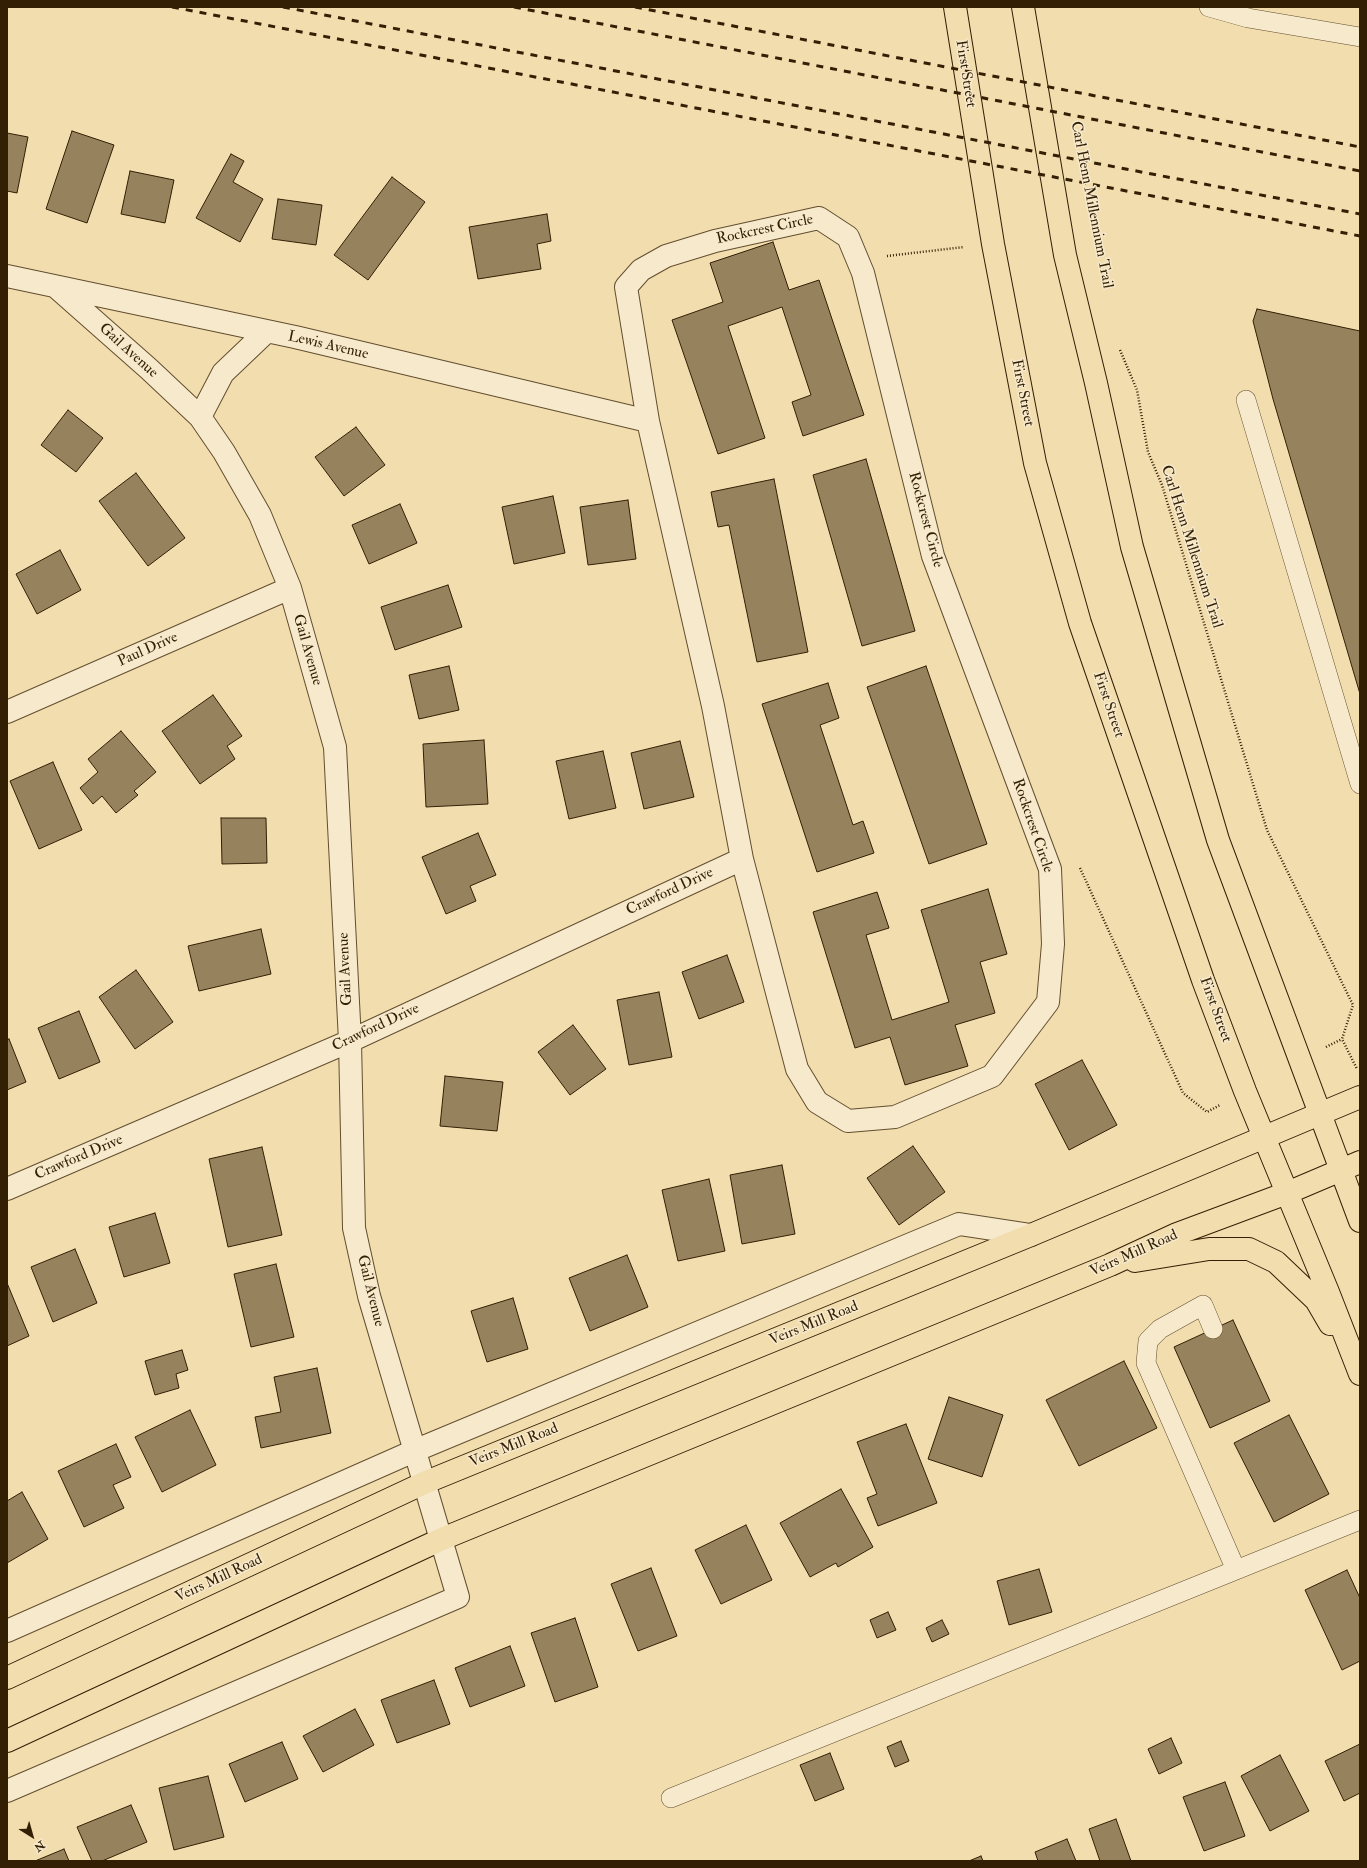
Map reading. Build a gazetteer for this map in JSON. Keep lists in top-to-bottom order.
{
  "streets": {
    "main road": ["First Street", "Veirs Mill Road"],
    "street": [
      "Rockcrest Circle",
      "Lewis Avenue",
      "Gail Avenue",
      "Paul Drive",
      "Crawford Drive"
    ],
    "path": ["Carl Henn Millennium Trail"]
  },
  "crossings": [
    ["First Street", "Veirs Mill Road"],
    ["Rockcrest Circle", "Lewis Avenue"],
    ["Rockcrest Circle", "Crawford Drive"],
    ["Lewis Avenue", "Gail Avenue"],
    ["Gail Avenue", "Paul Drive"],
    ["Gail Avenue", "Crawford Drive"],
    ["Gail Avenue", "Veirs Mill Road"]
  ],
  "north": "bottom right"
}
